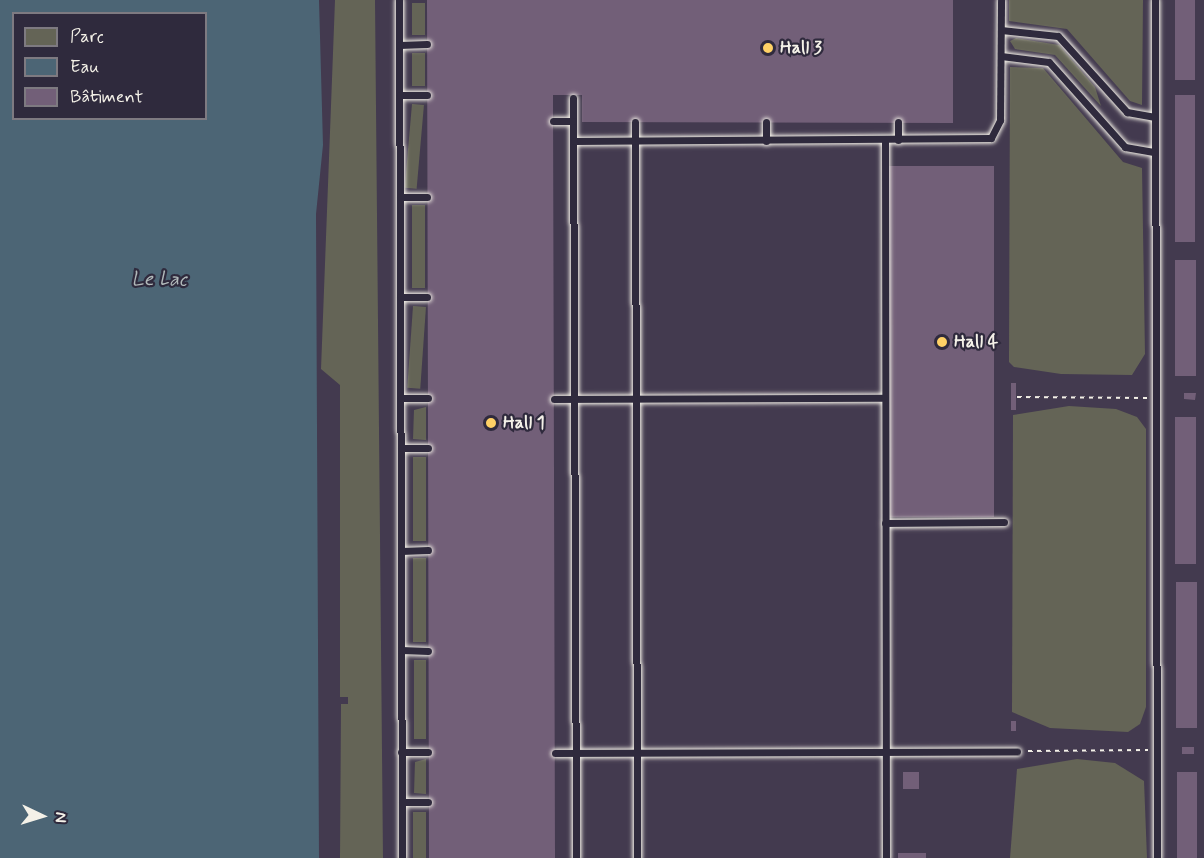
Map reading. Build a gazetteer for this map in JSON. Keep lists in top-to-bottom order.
{
  "water": ["Le Lac"],
  "places": ["Hall 3", "Hall 4", "Hall 1"],
  "legend": ["Parc", "Eau", "Bâtiment"],
  "north": "right"
}
